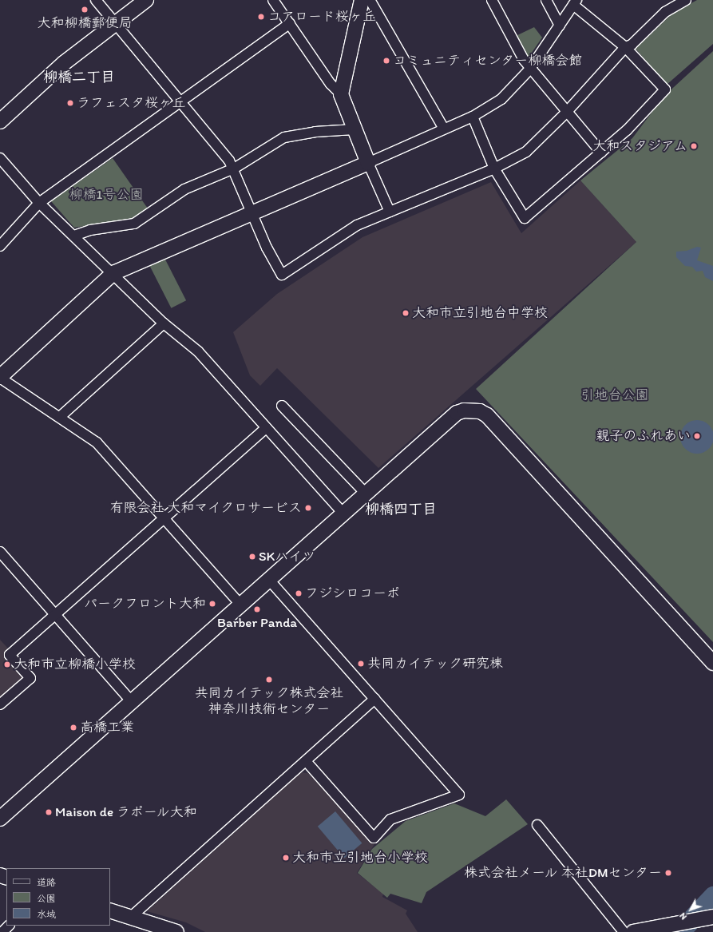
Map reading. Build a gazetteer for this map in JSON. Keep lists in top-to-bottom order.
{
  "districts": ["柳橋二丁目", "柳橋四丁目"],
  "parks": ["柳橋1号公園", "引地台公園"],
  "places": [
    "大和柳橋郵便局",
    "コアロード桜ヶ丘",
    "コミュニティセンター柳橋会館",
    "ラフェスタ桜ヶ丘",
    "大和スタジアム",
    "大和市立引地台中学校",
    "親子のふれあい",
    "有限会社 大和マイクロサービス",
    "SKハイツ",
    "フジシロコーポ",
    "パークフロント大和",
    "Barber Panda",
    "共同カイテック研究棟",
    "大和市立柳橋小学校",
    "共同カイテック株式会社 神奈川技術センター",
    "高橋工業",
    "Maison de ラポール大和",
    "大和市立引地台小学校",
    "株式会社メール 本社DMセンター"
  ],
  "legend": ["道路", "公園", "水域"],
  "north": "bottom left"
}
